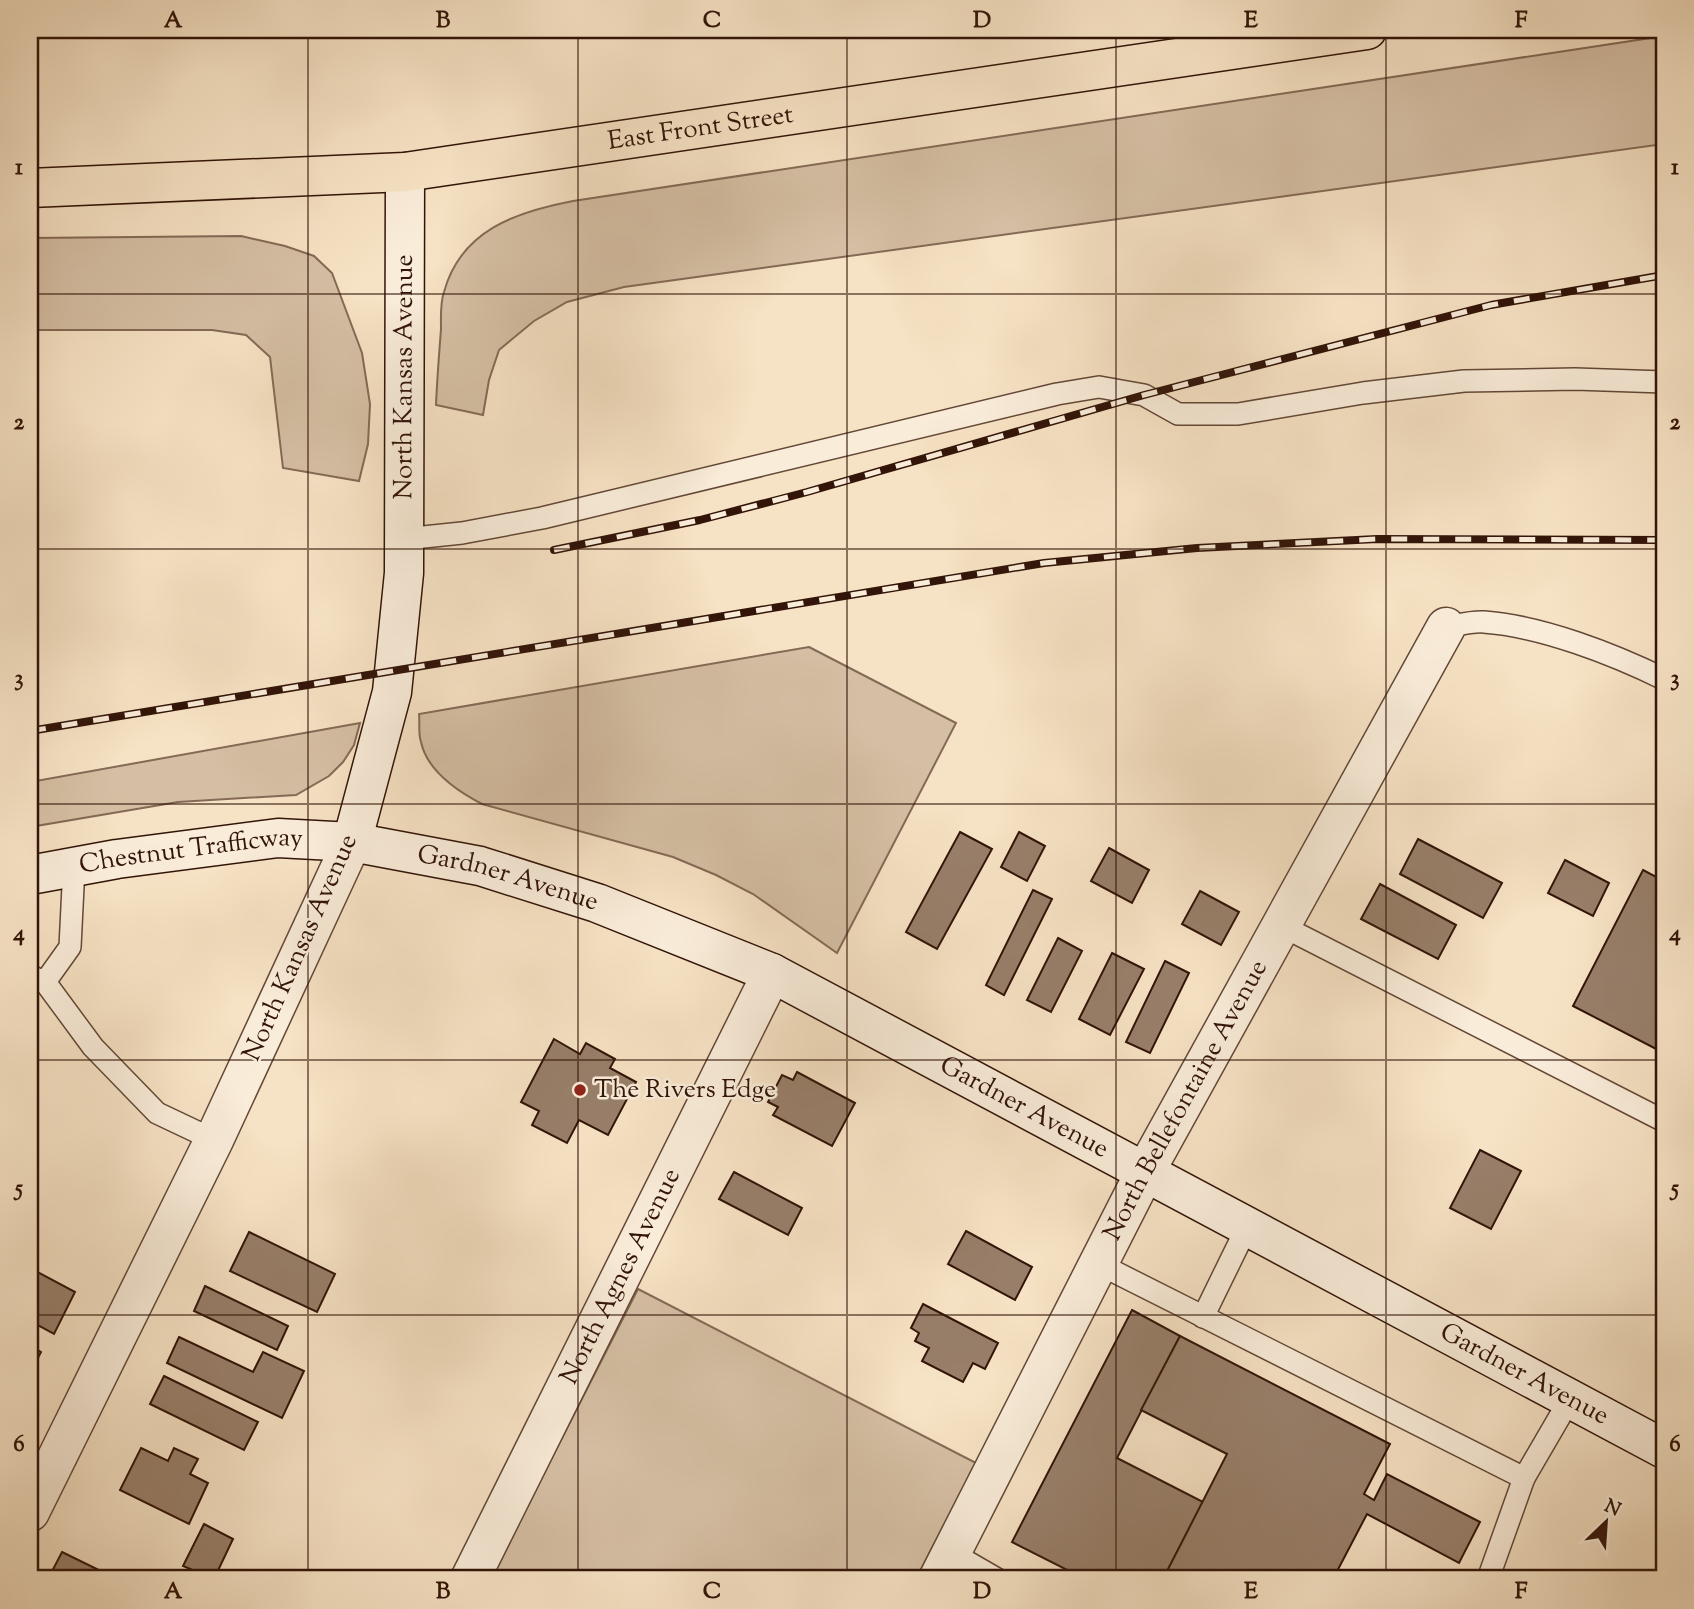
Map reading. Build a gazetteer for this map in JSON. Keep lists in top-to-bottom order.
{
  "streets": {
    "main road": ["East Front Street"],
    "street": [
      "North Kansas Avenue",
      "Chestnut Trafficway",
      "Gardner Avenue",
      "North Bellefontaine Avenue",
      "North Agnes Avenue"
    ]
  },
  "crossings": [
    ["East Front Street", "North Kansas Avenue"],
    ["North Kansas Avenue", "Chestnut Trafficway"],
    ["North Kansas Avenue", "Gardner Avenue"],
    ["Chestnut Trafficway", "Gardner Avenue"],
    ["Gardner Avenue", "North Bellefontaine Avenue"],
    ["Gardner Avenue", "North Agnes Avenue"]
  ],
  "places": ["The Rivers Edge"],
  "north": "top right",
  "grid": {
    "columns": [
      "A",
      "B",
      "C",
      "D",
      "E",
      "F"
    ],
    "rows": [
      "1",
      "2",
      "3",
      "4",
      "5",
      "6"
    ]
  }
}
